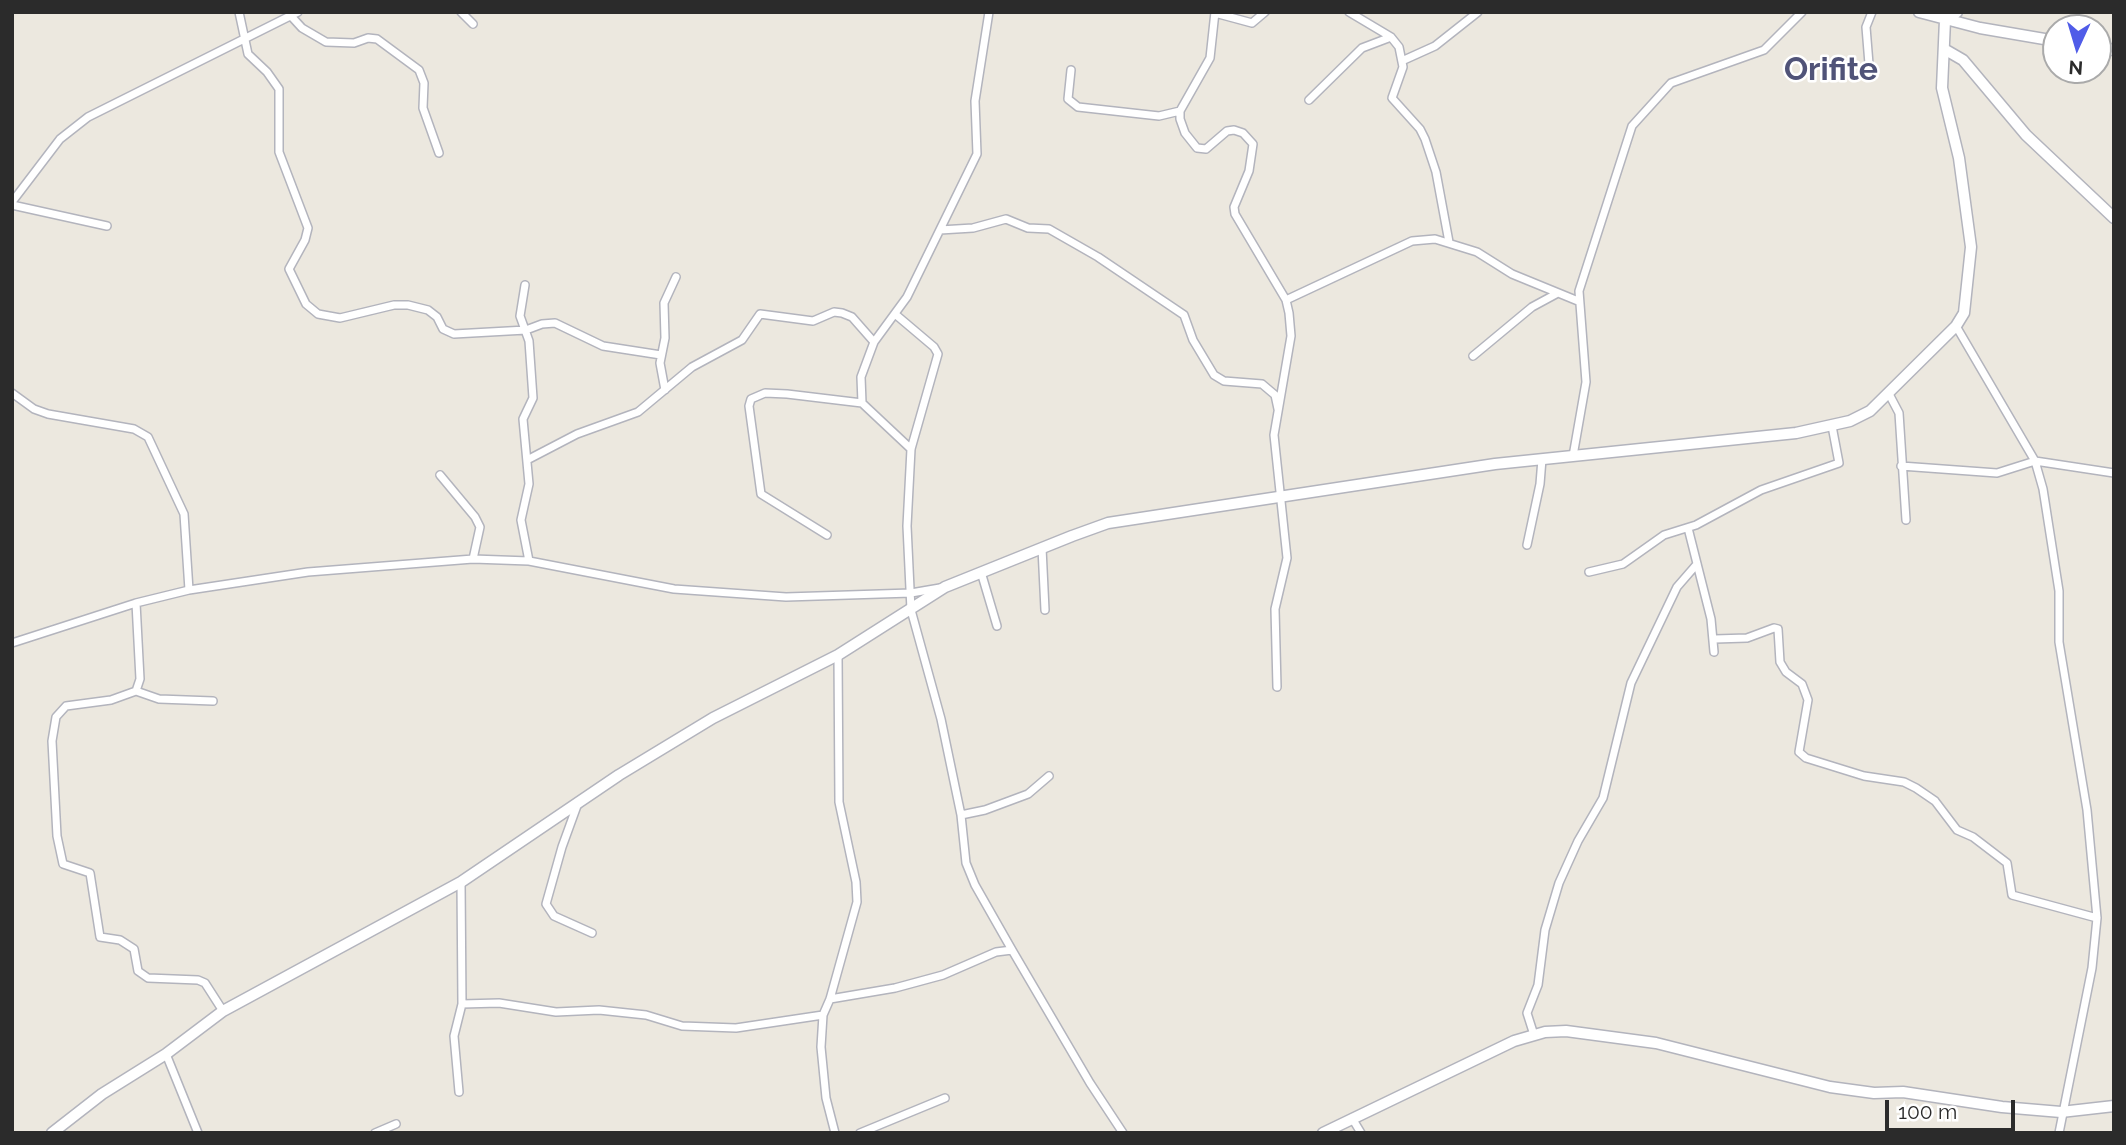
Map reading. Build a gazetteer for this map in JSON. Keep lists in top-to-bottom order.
{
  "districts": ["Orifite"],
  "scale_bar": "100 m",
  "north": "bottom"
}
